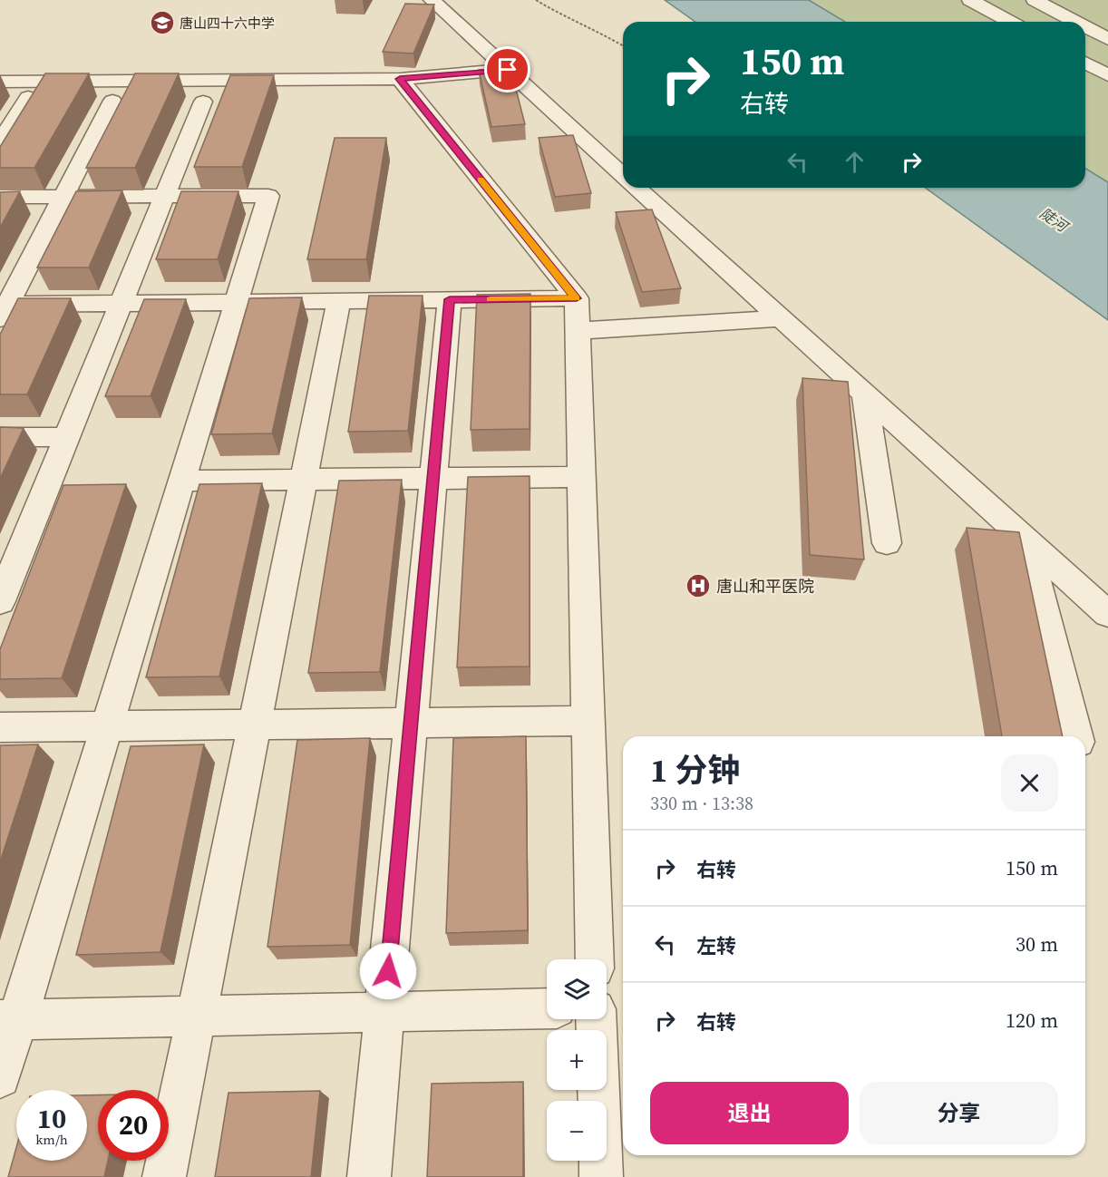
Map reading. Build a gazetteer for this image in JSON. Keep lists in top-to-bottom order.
{
  "water": ["陡河"],
  "places": {
    "school or university": ["唐山四十六中学"],
    "hospital": ["唐山和平医院"]
  },
  "page": {
    "turn": ["150 m", "右转"],
    "heading": ["1 分钟", "330 m · 13:38"],
    "list": [
      {
        "name": "右转",
        "value": "150 m"
      },
      {
        "name": "左转",
        "value": "30 m"
      },
      {
        "name": "右转",
        "value": "120 m"
      }
    ],
    "map_buttons": ["+", "−"],
    "buttons": ["退出", "分享"],
    "speed": "10 km/h",
    "limit": "20"
  }
}
